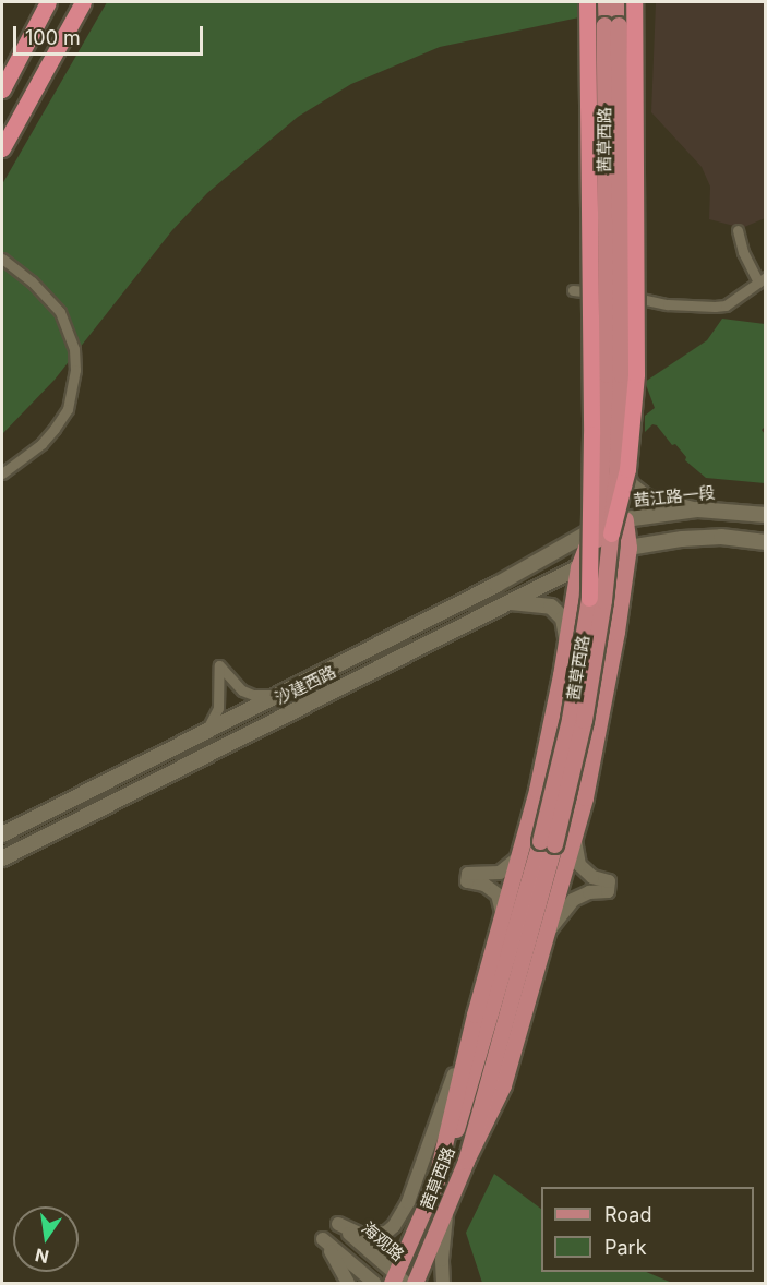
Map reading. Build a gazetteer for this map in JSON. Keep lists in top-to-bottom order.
{
  "streets": {
    "main road": ["茜草西路", "茜江路一段", "沙建西路"],
    "street": ["海观路"]
  },
  "crossings": [
    ["茜草西路", "海观路"],
    ["茜江路一段", "沙建西路"]
  ],
  "legend": ["Road", "Park"],
  "scale_bar": "100 m",
  "north": "bottom"
}
